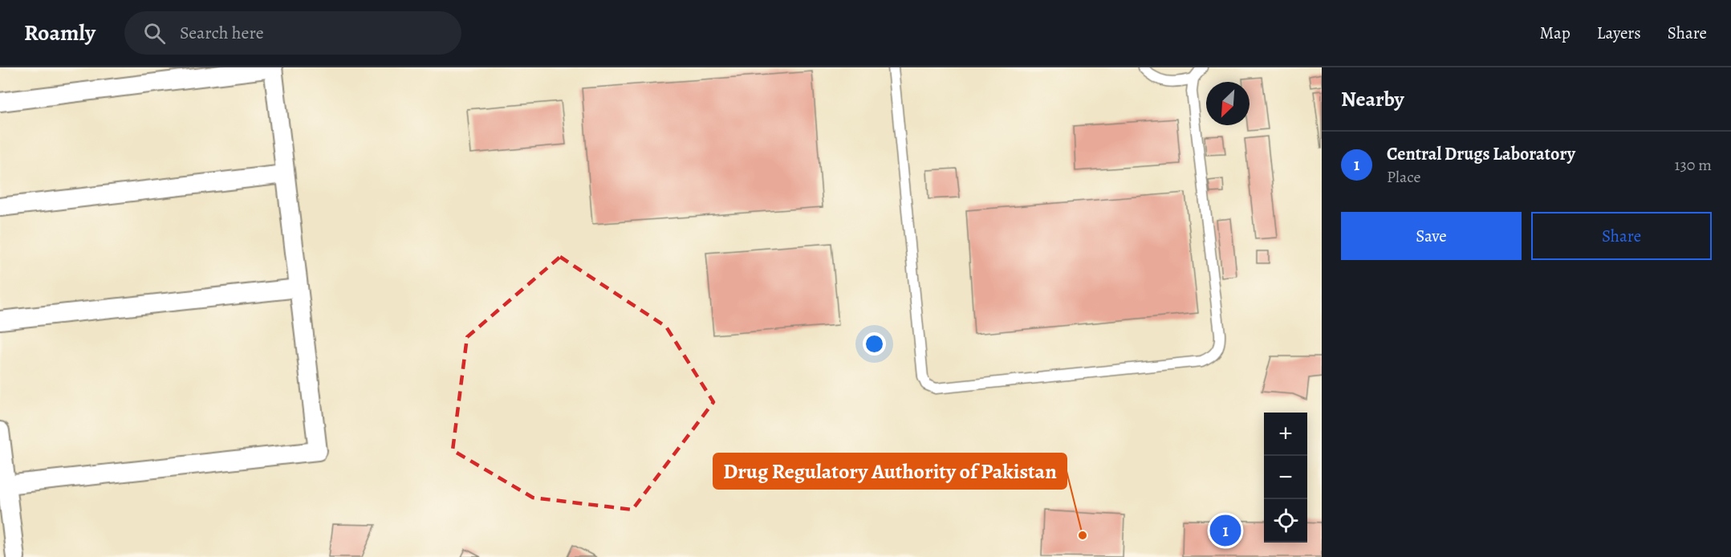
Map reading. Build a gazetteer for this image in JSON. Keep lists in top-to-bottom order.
{
  "places": ["Drug Regulatory Authority of Pakistan"],
  "north": "bottom left",
  "page": {
    "header": "Roamly",
    "search": "Search here",
    "nav": ["Map", "Layers", "Share"],
    "heading": "Nearby",
    "list": [
      {
        "mark": "1",
        "name": "Central Drugs Laboratory",
        "note": "Place",
        "value": "130 m"
      }
    ],
    "buttons": ["Save", "Share"],
    "map_buttons": ["+", "−"],
    "pins": "1"
  }
}
